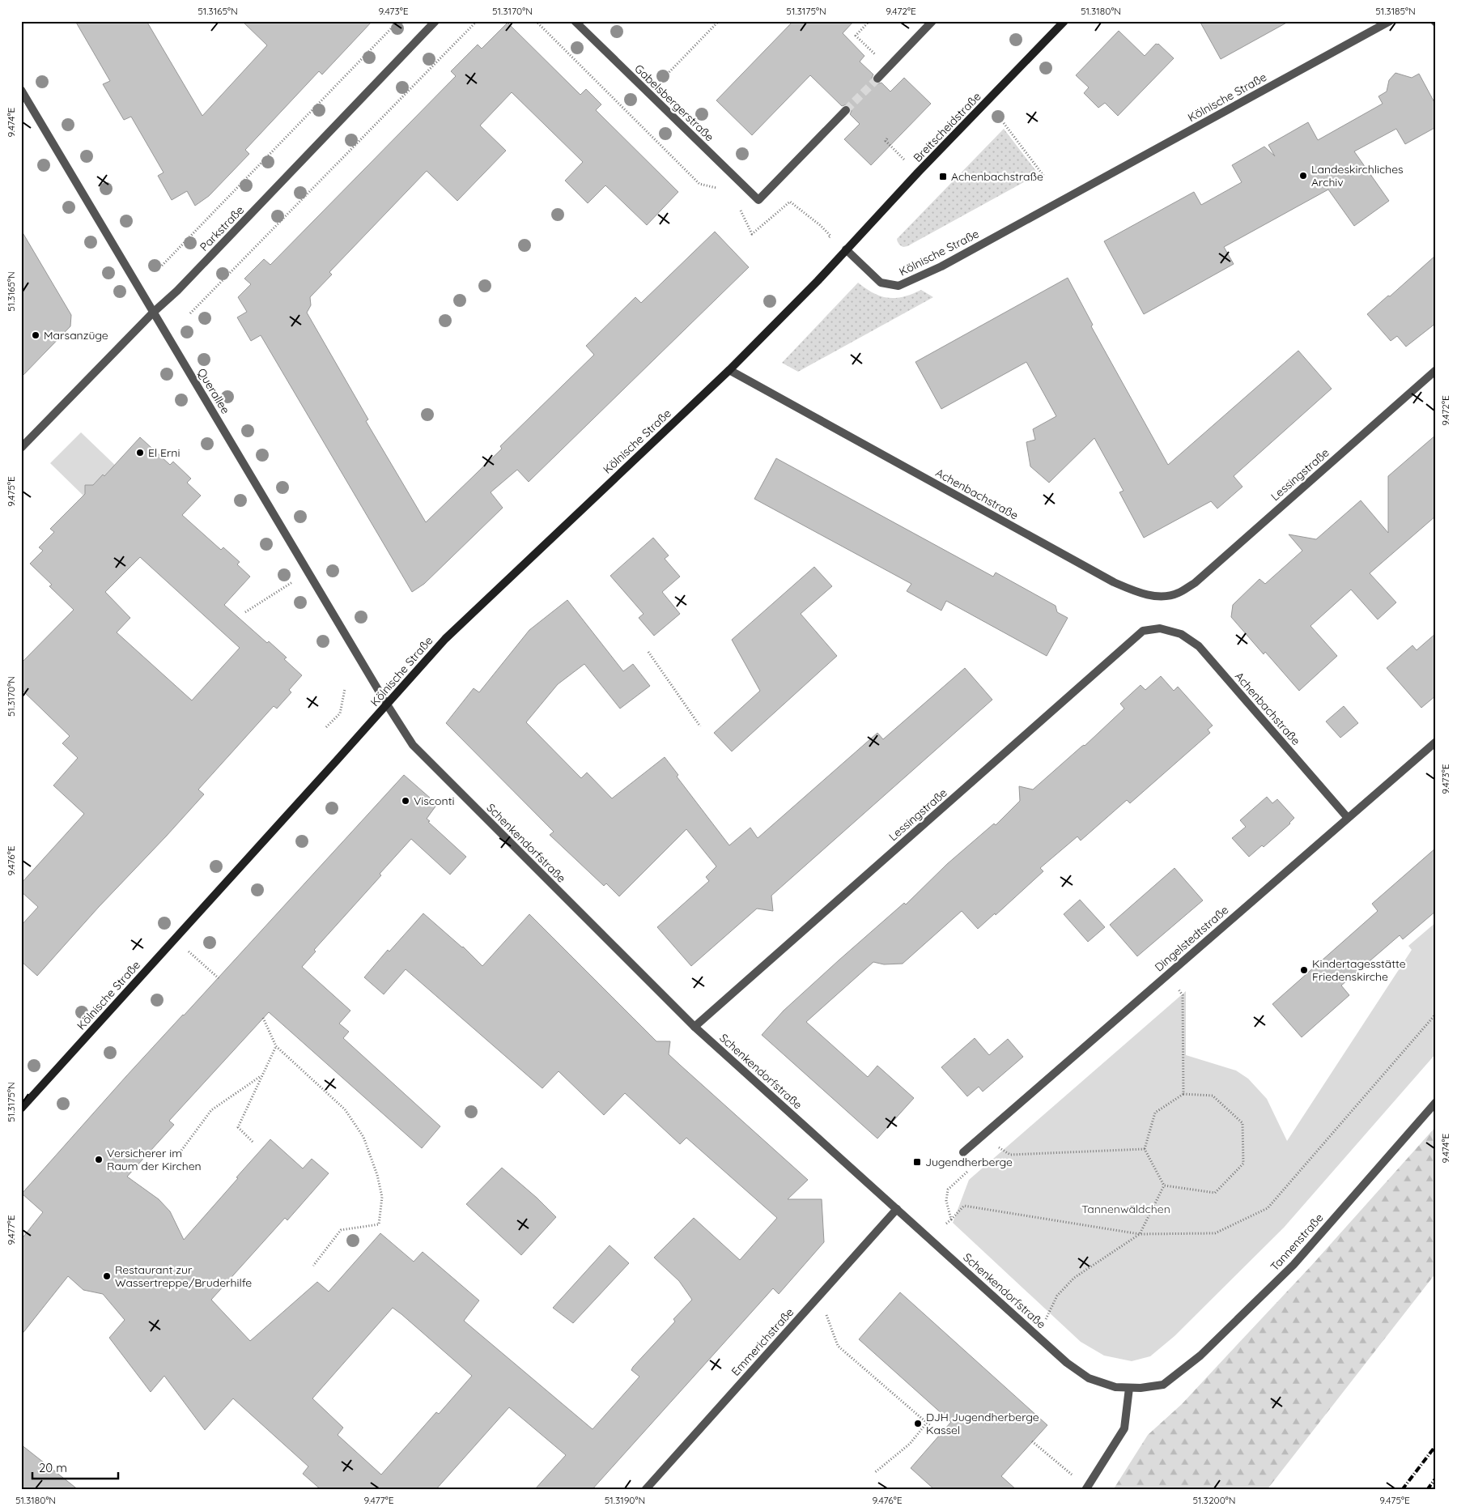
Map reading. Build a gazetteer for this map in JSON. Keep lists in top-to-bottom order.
{
  "streets": {
    "main road": ["Kölnische Straße", "Breitscheidstraße"],
    "street": [
      "Gabelsbergerstraße",
      "Parkstraße",
      "Querallee",
      "Lessingstraße",
      "Achenbachstraße",
      "Schenkendorfstraße",
      "Dingelstedtstraße",
      "Tannenstraße",
      "Emmerichstraße"
    ]
  },
  "crossings": [
    ["Kölnische Straße", "Breitscheidstraße"],
    ["Kölnische Straße", "Querallee"],
    ["Kölnische Straße", "Achenbachstraße"],
    ["Kölnische Straße", "Schenkendorfstraße"],
    ["Parkstraße", "Querallee"],
    ["Querallee", "Schenkendorfstraße"],
    ["Lessingstraße", "Achenbachstraße"],
    ["Lessingstraße", "Schenkendorfstraße"],
    ["Achenbachstraße", "Dingelstedtstraße"],
    ["Schenkendorfstraße", "Tannenstraße"],
    ["Schenkendorfstraße", "Emmerichstraße"]
  ],
  "parks": ["Tannenwäldchen"],
  "places": {
    "other": [
      "Landeskirchliches Archiv",
      "Marsanzüge",
      "El Erni",
      "Visconti",
      "Kindertagesstätte Friedenskirche",
      "Versicherer im Raum der Kirchen",
      "Restaurant zur Wassertreppe/Bruderhilfe",
      "DJH Jugendherberge Kassel"
    ],
    "transit": ["Achenbachstraße", "Jugendherberge"]
  },
  "scale_bar": "20 m",
  "coordinates": [
    "51.3165°N",
    "9.473°E",
    "51.3170°N",
    "51.3175°N",
    "9.472°E",
    "51.3180°N",
    "51.3185°N",
    "9.474°E",
    "9.475°E",
    "9.476°E",
    "9.477°E",
    "51.3190°N",
    "51.3200°N"
  ]
}
